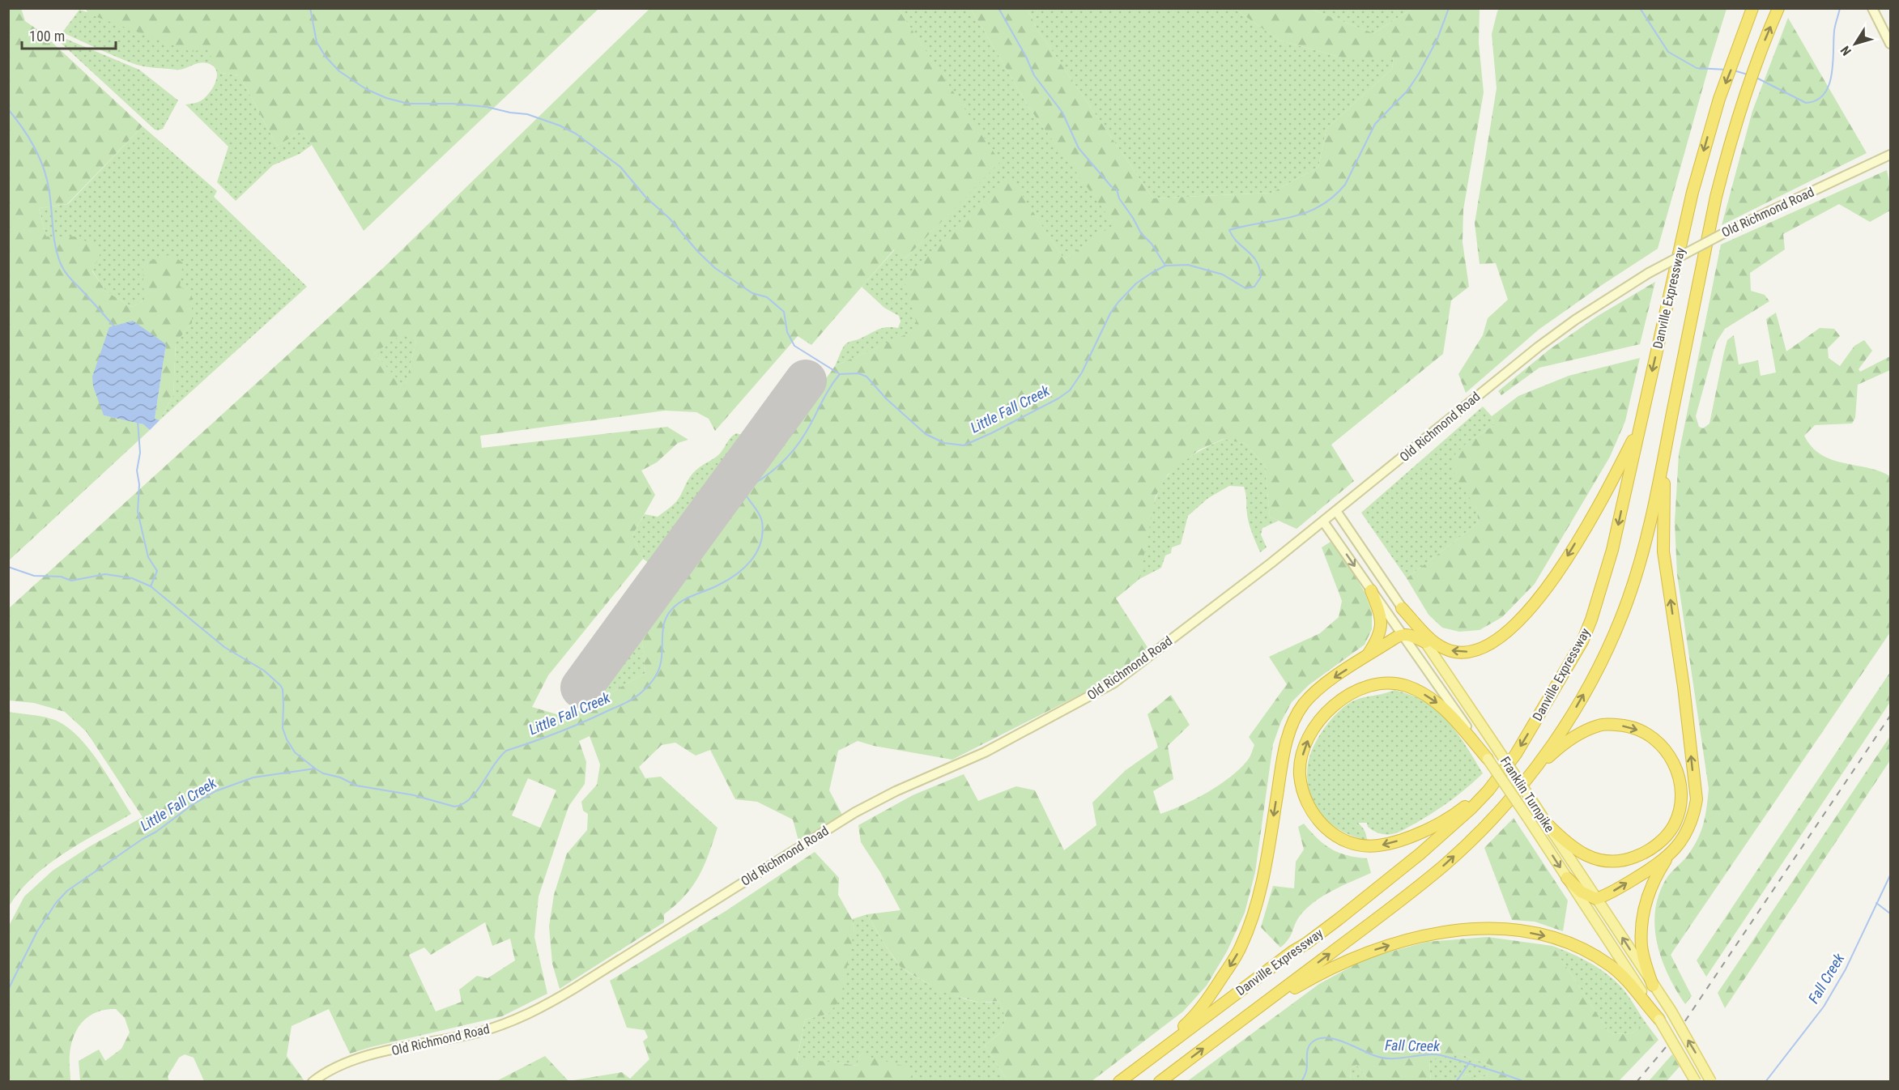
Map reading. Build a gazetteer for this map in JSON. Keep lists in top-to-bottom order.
{
  "streets": {
    "highway": ["Danville Expressway"],
    "main road": ["Old Richmond Road", "Franklin Turnpike"]
  },
  "crossings": [
    ["Old Richmond Road", "Franklin Turnpike"]
  ],
  "water": ["Little Fall Creek", "Fall Creek"],
  "scale_bar": "100 m",
  "north": "bottom left"
}
